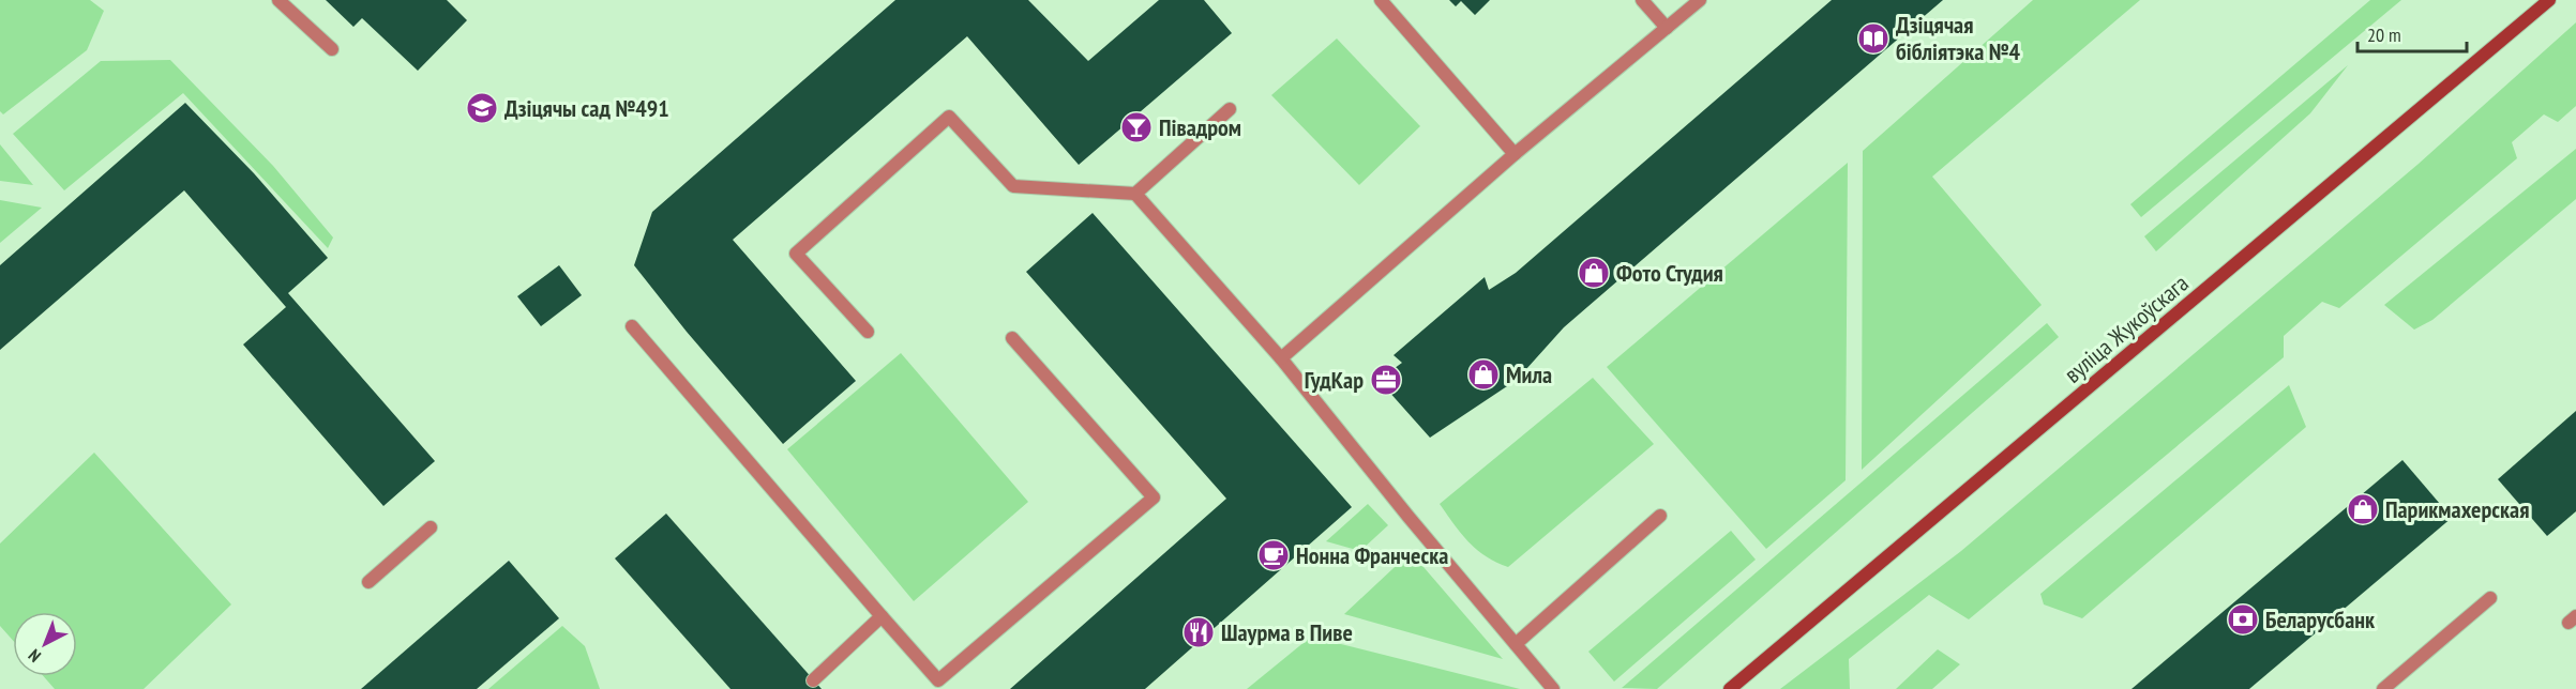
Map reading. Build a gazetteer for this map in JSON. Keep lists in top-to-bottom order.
{
  "streets": {
    "main road": ["вуліца Жукоўскага"]
  },
  "places": {
    "library": ["Дзіцячая бібліятэка №4"],
    "school or university": ["Дзіцячы сад №491"],
    "bar": ["Пiвадром"],
    "shop": ["Фото Студия", "Мила", "Парикмахерская"],
    "office": ["ГудКар"],
    "cafe": ["Нонна Франческа"],
    "bank": ["Беларусбанк"],
    "restaurant": ["Шаурма в Пиве"]
  },
  "scale_bar": "20 m",
  "north": "bottom left"
}
